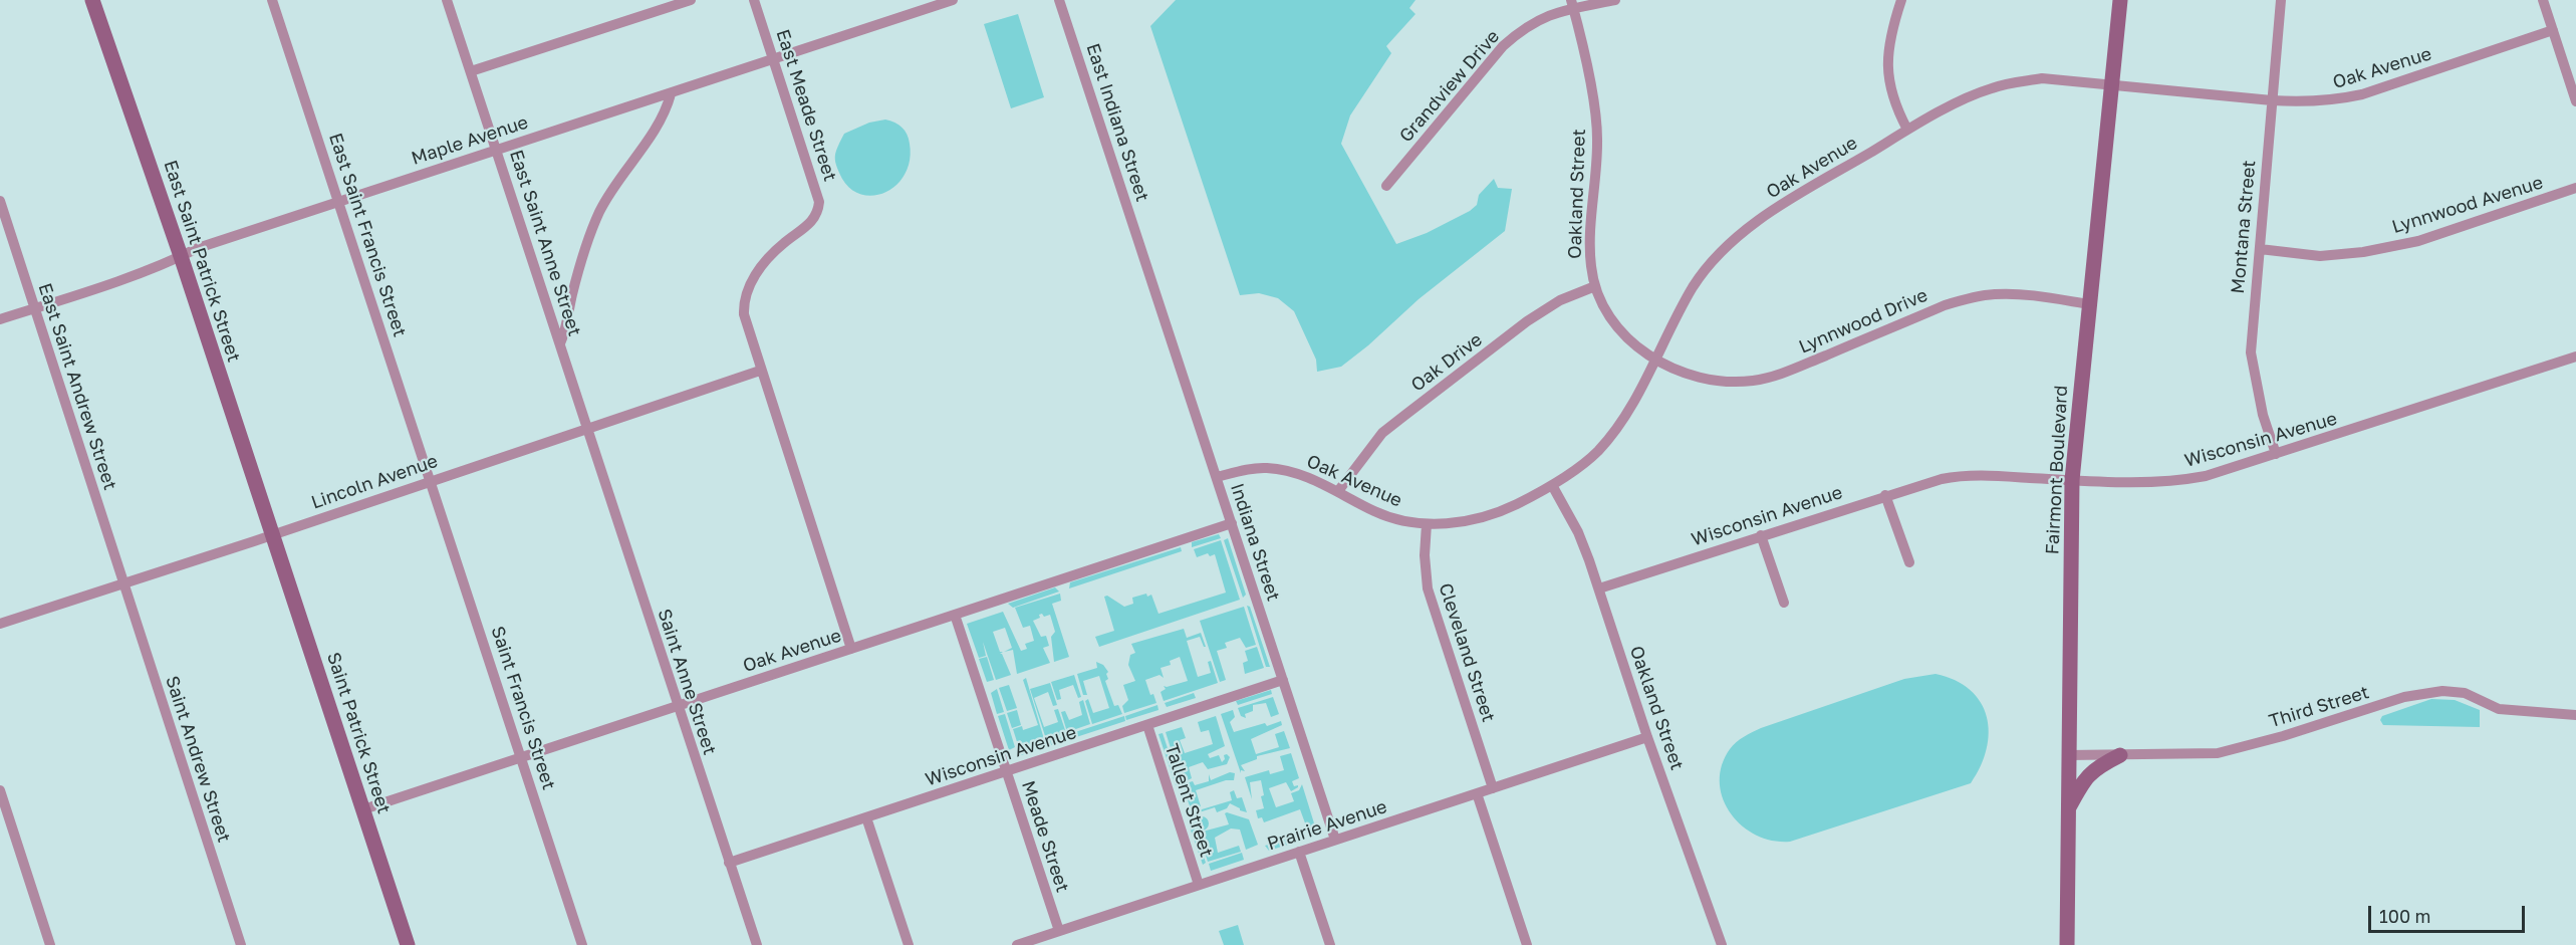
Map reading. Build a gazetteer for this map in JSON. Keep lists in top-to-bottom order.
{
  "streets": {
    "street": [
      "Oak Avenue",
      "Grandview Drive",
      "East Meade Street",
      "East Indiana Street",
      "Maple Avenue",
      "Oakland Street",
      "Lynnwood Avenue",
      "Montana Street",
      "East Saint Francis Street",
      "East Saint Anne Street",
      "East Saint Patrick Street",
      "Lynnwood Drive",
      "Oak Drive",
      "East Saint Andrew Street",
      "Wisconsin Avenue",
      "Fairmont Boulevard",
      "Lincoln Avenue",
      "Indiana Street",
      "Cleveland Street",
      "Saint Anne Street",
      "Third Street",
      "Saint Francis Street",
      "Saint Patrick Street",
      "Saint Andrew Street",
      "Tallent Street",
      "Prairie Avenue",
      "Meade Street"
    ]
  },
  "crossings": [
    ["Oak Avenue", "Oakland Street"],
    ["Oak Avenue", "Montana Street"],
    ["Oak Avenue", "Lynnwood Drive"],
    ["Oak Avenue", "Oak Drive"],
    ["Oak Avenue", "Fairmont Boulevard"],
    ["Oak Avenue", "Indiana Street"],
    ["Oak Avenue", "Cleveland Street"],
    ["Oak Avenue", "Saint Anne Street"],
    ["Oak Avenue", "Saint Francis Street"],
    ["Oak Avenue", "Saint Patrick Street"],
    ["Oak Avenue", "Meade Street"],
    ["Grandview Drive", "Oakland Street"],
    ["East Meade Street", "Maple Avenue"],
    ["East Meade Street", "Lincoln Avenue"],
    ["East Indiana Street", "Indiana Street"],
    ["Maple Avenue", "East Saint Francis Street"],
    ["Maple Avenue", "East Saint Anne Street"],
    ["Maple Avenue", "East Saint Patrick Street"],
    ["Maple Avenue", "East Saint Andrew Street"],
    ["Oakland Street", "Lynnwood Drive"],
    ["Oakland Street", "Oak Drive"],
    ["Oakland Street", "Wisconsin Avenue"],
    ["Oakland Street", "Prairie Avenue"],
    ["Lynnwood Avenue", "Montana Street"],
    ["Montana Street", "Wisconsin Avenue"],
    ["East Saint Francis Street", "Lincoln Avenue"],
    ["East Saint Francis Street", "Saint Francis Street"],
    ["East Saint Anne Street", "Lincoln Avenue"],
    ["East Saint Anne Street", "Saint Anne Street"],
    ["East Saint Patrick Street", "Lincoln Avenue"],
    ["East Saint Patrick Street", "Saint Patrick Street"],
    ["Lynnwood Drive", "Fairmont Boulevard"],
    ["East Saint Andrew Street", "Lincoln Avenue"],
    ["East Saint Andrew Street", "Saint Andrew Street"],
    ["Wisconsin Avenue", "Fairmont Boulevard"],
    ["Wisconsin Avenue", "Indiana Street"],
    ["Wisconsin Avenue", "Saint Anne Street"],
    ["Wisconsin Avenue", "Tallent Street"],
    ["Wisconsin Avenue", "Meade Street"],
    ["Fairmont Boulevard", "Third Street"],
    ["Lincoln Avenue", "Saint Anne Street"],
    ["Lincoln Avenue", "Saint Francis Street"],
    ["Lincoln Avenue", "Saint Patrick Street"],
    ["Lincoln Avenue", "Saint Andrew Street"],
    ["Indiana Street", "Prairie Avenue"],
    ["Cleveland Street", "Prairie Avenue"],
    ["Tallent Street", "Prairie Avenue"],
    ["Prairie Avenue", "Meade Street"]
  ],
  "scale_bar": "100 m"
}
